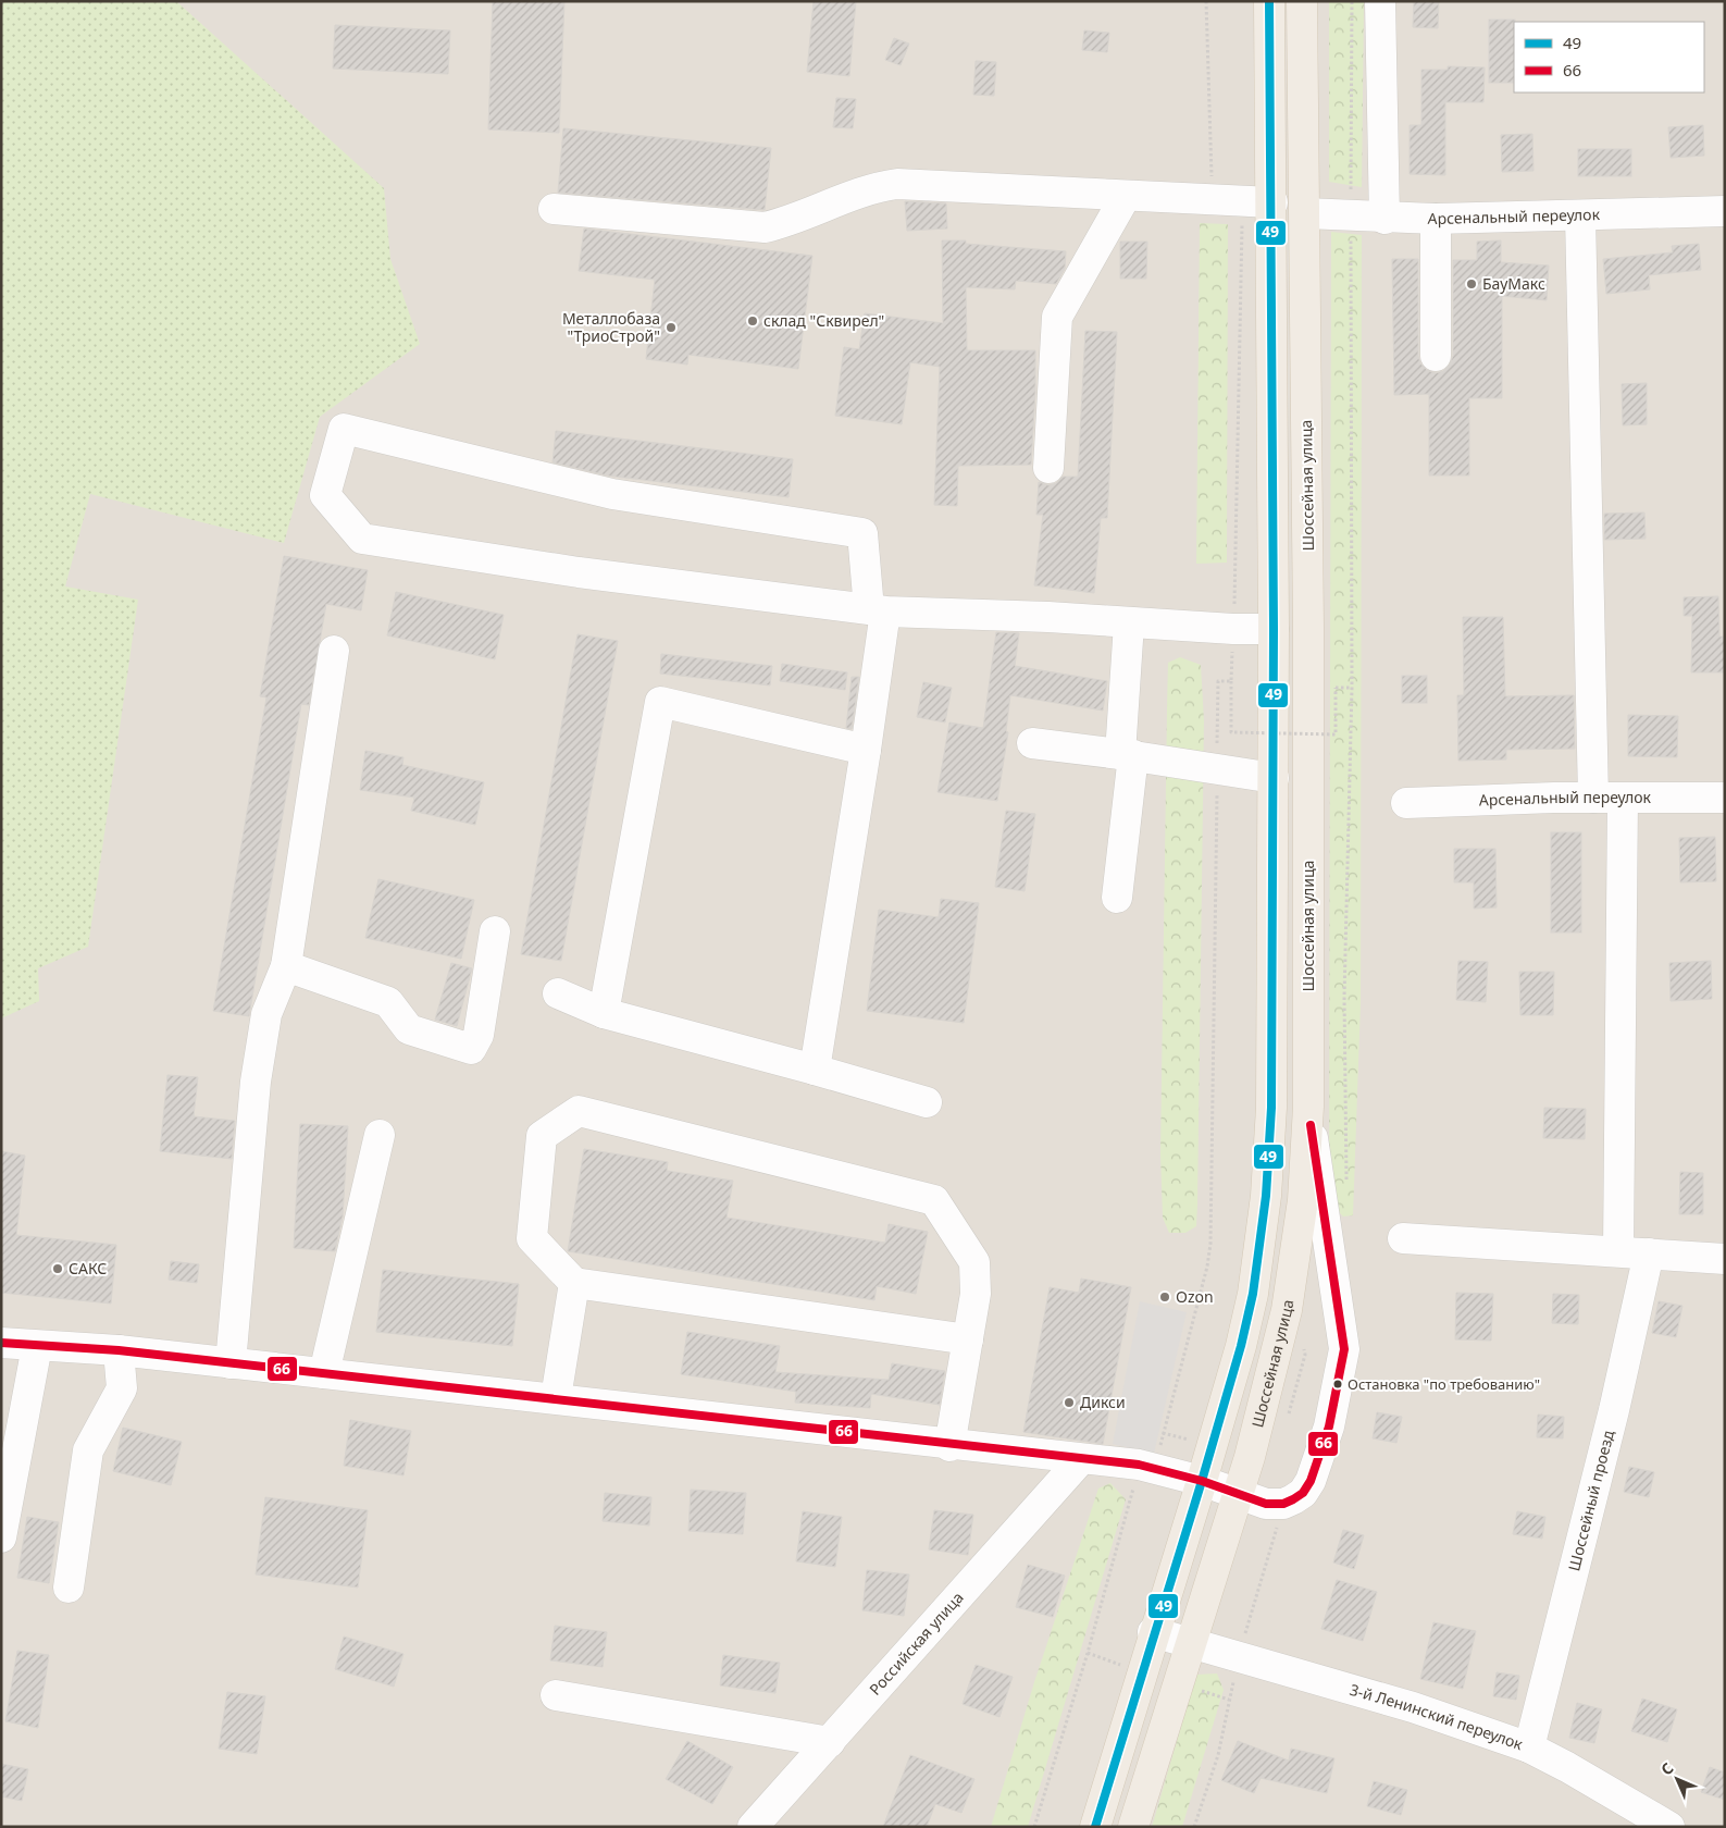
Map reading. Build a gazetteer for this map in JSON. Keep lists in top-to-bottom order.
{
  "streets": {
    "main road": ["Шоссейная улица"],
    "street": [
      "Арсенальный переулок",
      "Шоссейный проезд",
      "Российская улица",
      "3-й Ленинский переулок"
    ]
  },
  "crossings": [
    ["Арсенальный переулок", "Шоссейная улица"],
    ["Шоссейная улица", "3-й Ленинский переулок"],
    ["Шоссейный проезд", "3-й Ленинский переулок"]
  ],
  "places": [
    "БауМакс",
    "склад \"Сквирел\"",
    "Металлобаза \"ТриоСтрой\"",
    "САКС",
    "Ozon",
    "Остановка \"по требованию\"",
    "Дикси"
  ],
  "lines": ["transit line 49", "transit line 66"],
  "legend": ["49", "66"],
  "north": "top left"
}
